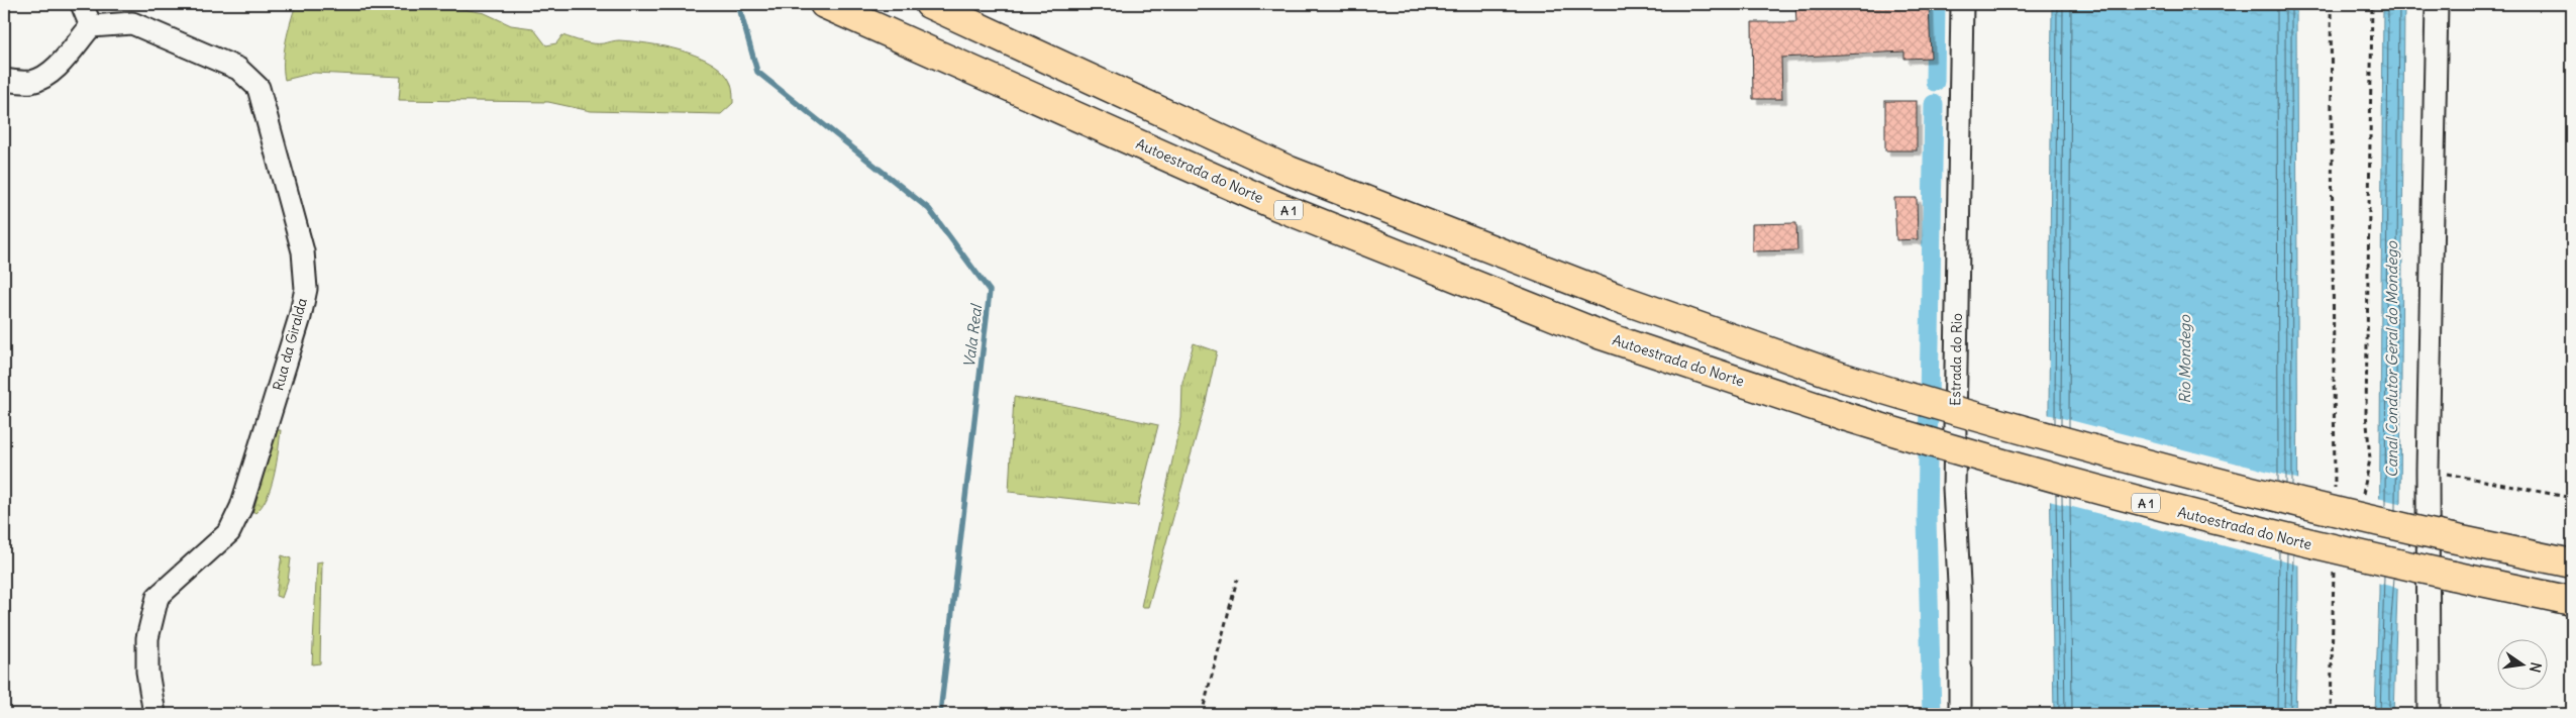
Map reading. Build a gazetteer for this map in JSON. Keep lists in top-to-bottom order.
{
  "streets": {
    "highway": ["Autoestrada do Norte", "A 1"],
    "street": ["Rua da Giralda", "Estrada do Rio"]
  },
  "water": ["Vala Real", "Rio Mondego", "Canal Condutor Geral do Mondego"],
  "north": "right"
}
